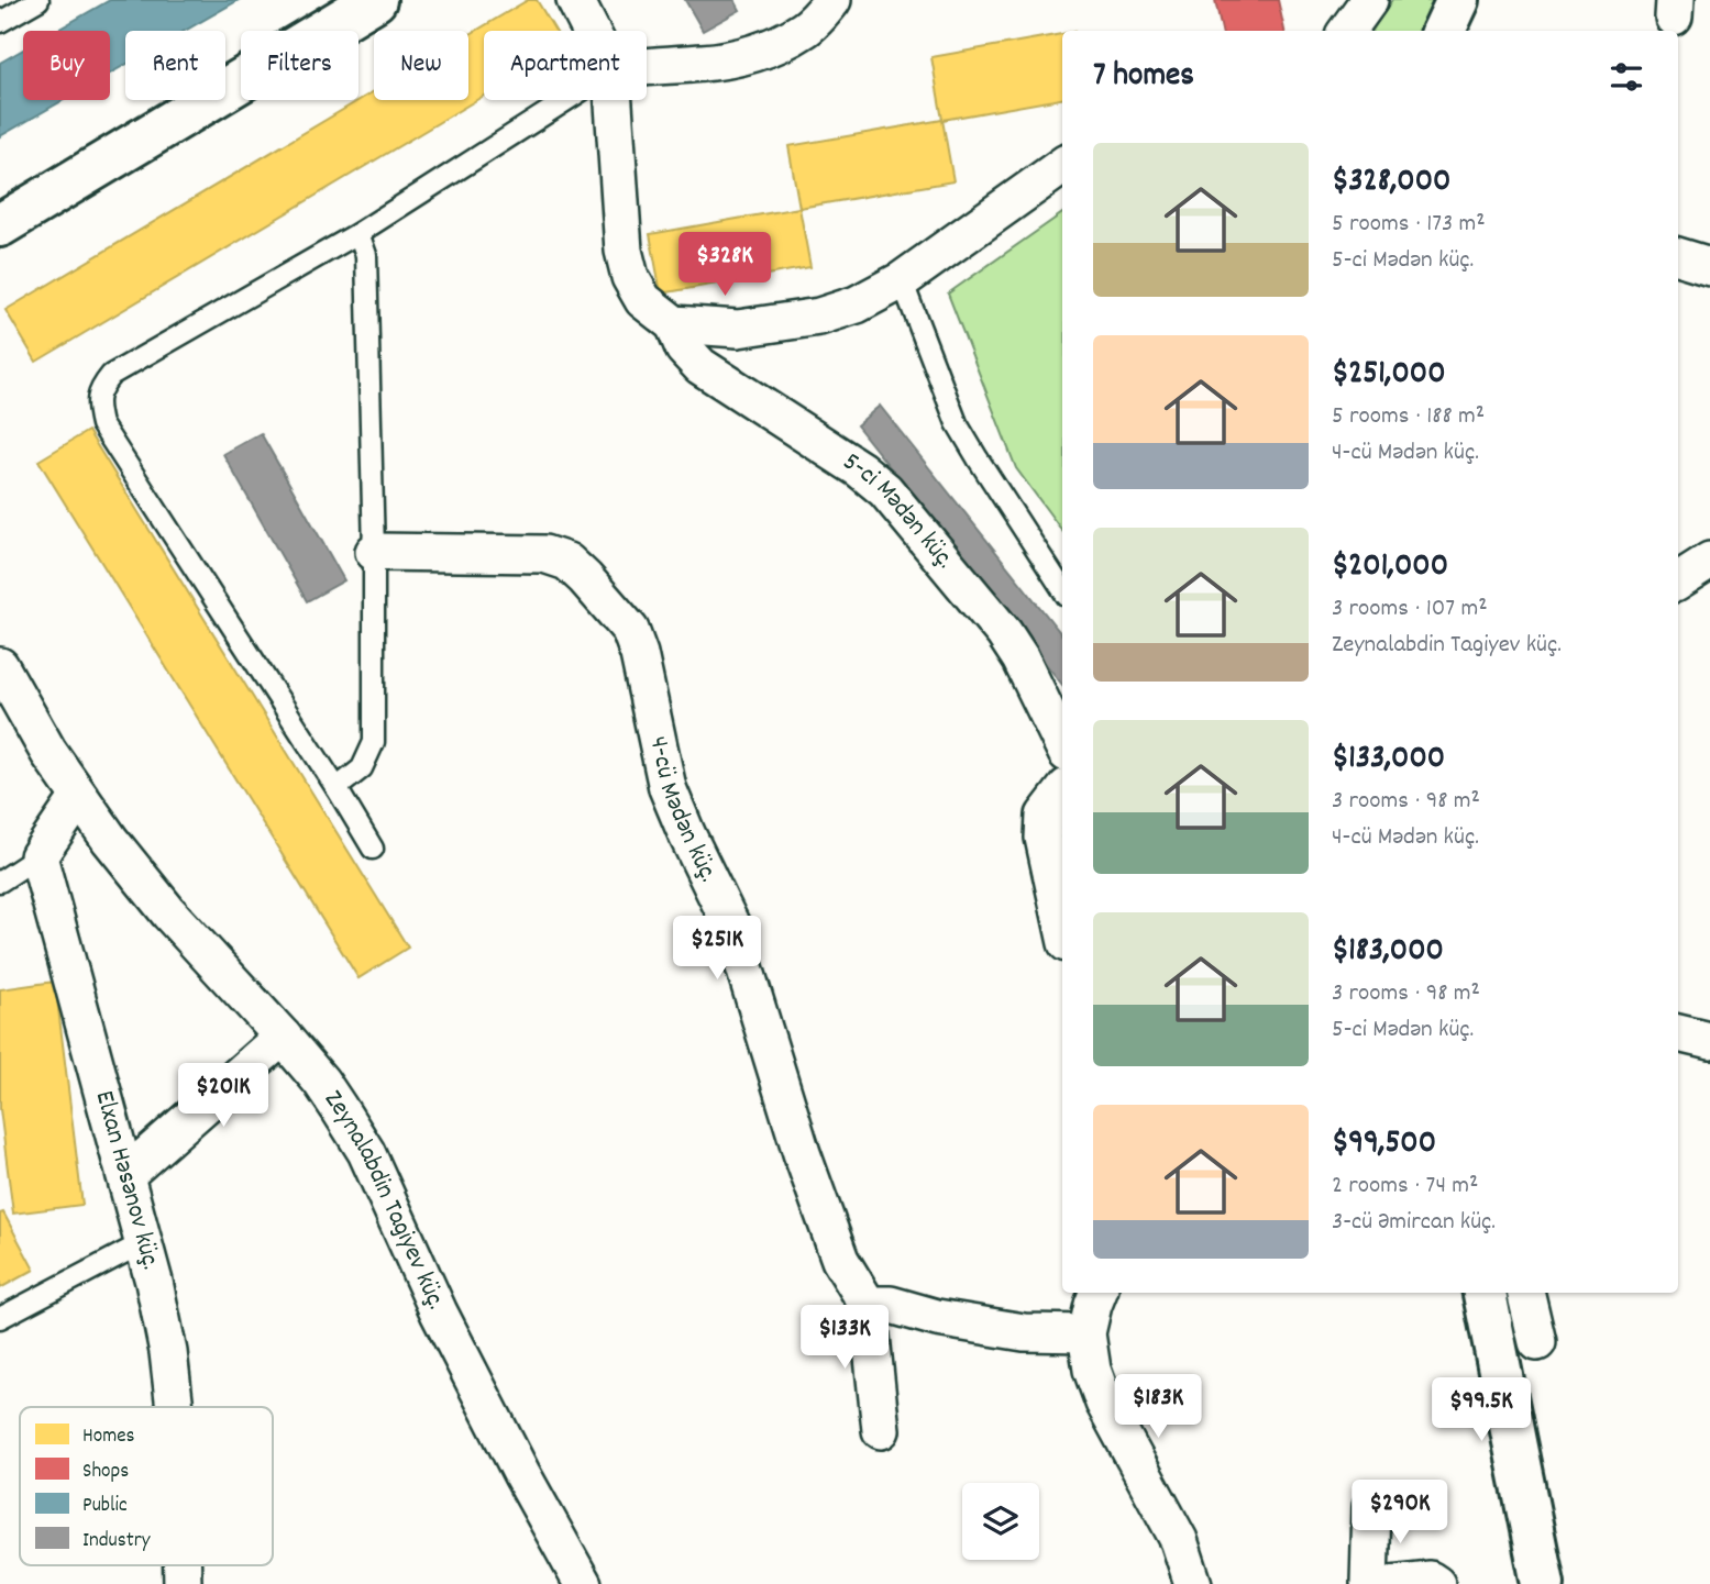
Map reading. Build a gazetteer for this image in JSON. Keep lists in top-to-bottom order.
{
  "streets": {
    "street": [
      "5-ci Mədən küç.",
      "4-cü Mədən küç.",
      "Elxan Həsənov küç.",
      "Zeynalabdin Tagiyev küç."
    ]
  },
  "legend": [
    "Homes",
    "Shops",
    "Public",
    "Industry"
  ],
  "page": {
    "chip": [
      "Buy",
      "Rent",
      "Filters",
      "New",
      "Apartment"
    ],
    "heading": "7 homes",
    "list": [
      {
        "name": "$328,000",
        "note": "5 rooms · 173 m² · 5-ci Mədən küç."
      },
      {
        "name": "$251,000",
        "note": "5 rooms · 188 m² · 4-cü Mədən küç."
      },
      {
        "name": "$201,000",
        "note": "3 rooms · 107 m² · Zeynalabdin Tagiyev küç."
      },
      {
        "name": "$133,000",
        "note": "3 rooms · 98 m² · 4-cü Mədən küç."
      },
      {
        "name": "$183,000",
        "note": "3 rooms · 98 m² · 5-ci Mədən küç."
      },
      {
        "name": "$99,500",
        "note": "2 rooms · 74 m² · 3-cü Əmircan küç."
      }
    ],
    "price": [
      "$328K",
      "$251K",
      "$201K",
      "$133K",
      "$183K",
      "$99.5K",
      "$290K"
    ]
  }
}
